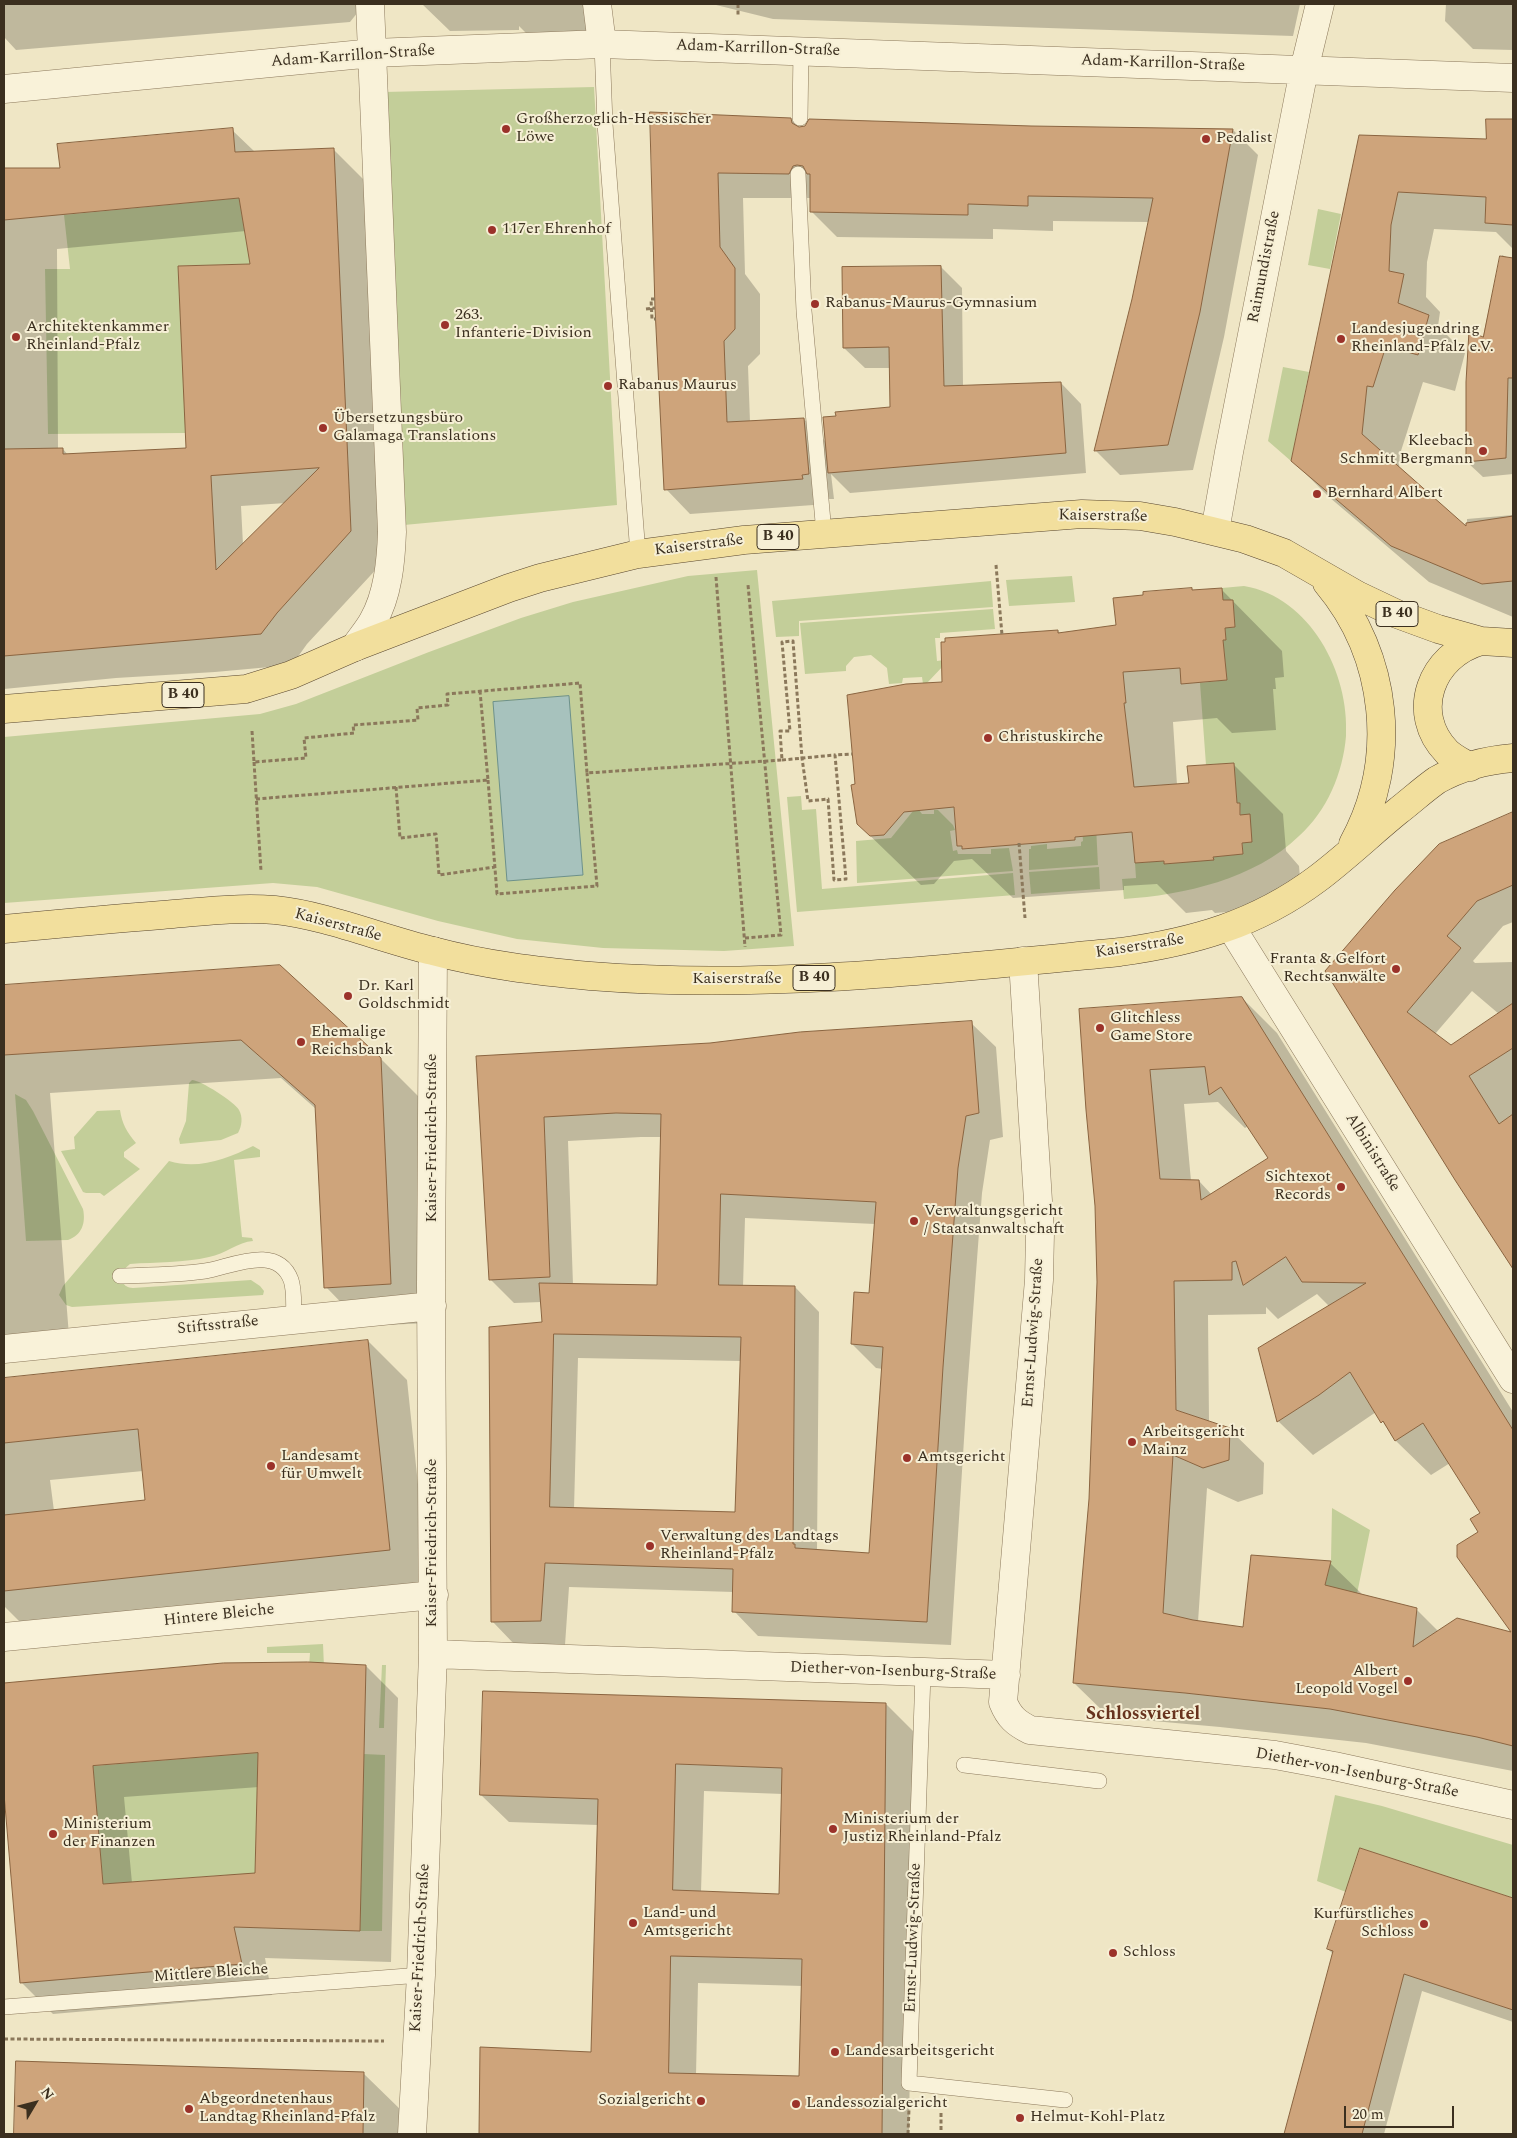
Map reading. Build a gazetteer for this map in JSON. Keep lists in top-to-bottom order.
{
  "streets": {
    "main road": ["Kaiserstraße", "B 40"],
    "street": [
      "Adam-Karrillon-Straße",
      "Raimundistraße",
      "Kaiser-Friedrich-Straße",
      "Albinistraße",
      "Stiftsstraße",
      "Ernst-Ludwig-Straße",
      "Hintere Bleiche",
      "Diether-von-Isenburg-Straße"
    ],
    "lane": ["Mittlere Bleiche"]
  },
  "crossings": [
    ["Adam-Karrillon-Straße", "Raimundistraße"],
    ["Raimundistraße", "Kaiserstraße"],
    ["Kaiserstraße", "Kaiser-Friedrich-Straße"],
    ["Kaiserstraße", "Albinistraße"],
    ["Kaiserstraße", "Ernst-Ludwig-Straße"],
    ["Kaiser-Friedrich-Straße", "Stiftsstraße"],
    ["Kaiser-Friedrich-Straße", "Hintere Bleiche"],
    ["Kaiser-Friedrich-Straße", "Diether-von-Isenburg-Straße"],
    ["Kaiser-Friedrich-Straße", "Mittlere Bleiche"],
    ["Ernst-Ludwig-Straße", "Diether-von-Isenburg-Straße"]
  ],
  "districts": ["Schlossviertel"],
  "places": [
    "Großherzoglich-Hessischer Löwe",
    "Pedalist",
    "117er Ehrenhof",
    "Rabanus-Maurus-Gymnasium",
    "263. Infanterie-Division",
    "Architektenkammer Rheinland-Pfalz",
    "Landesjugendring Rheinland-Pfalz e.V.",
    "Rabanus Maurus",
    "Übersetzungsbüro Galamaga Translations",
    "Kleebach Schmitt Bergmann",
    "Bernhard Albert",
    "Christuskirche",
    "Franta & Gelfort Rechtsanwälte",
    "Dr. Karl Goldschmidt",
    "Glitchless Game Store",
    "Ehemalige Reichsbank",
    "Sichtexot Records",
    "Verwaltungsgericht / Staatsanwaltschaft",
    "Arbeitsgericht Mainz",
    "Amtsgericht",
    "Landesamt für Umwelt",
    "Verwaltung des Landtags Rheinland-Pfalz",
    "Albert Leopold Vogel",
    "Ministerium der Justiz Rheinland-Pfalz",
    "Ministerium der Finanzen",
    "Land- und Amtsgericht",
    "Kurfürstliches Schloss",
    "Schloss",
    "Landesarbeitsgericht",
    "Sozialgericht",
    "Landessozialgericht",
    "Abgeordnetenhaus Landtag Rheinland-Pfalz",
    "Helmut-Kohl-Platz"
  ],
  "scale_bar": "20 m",
  "north": "top right"
}
